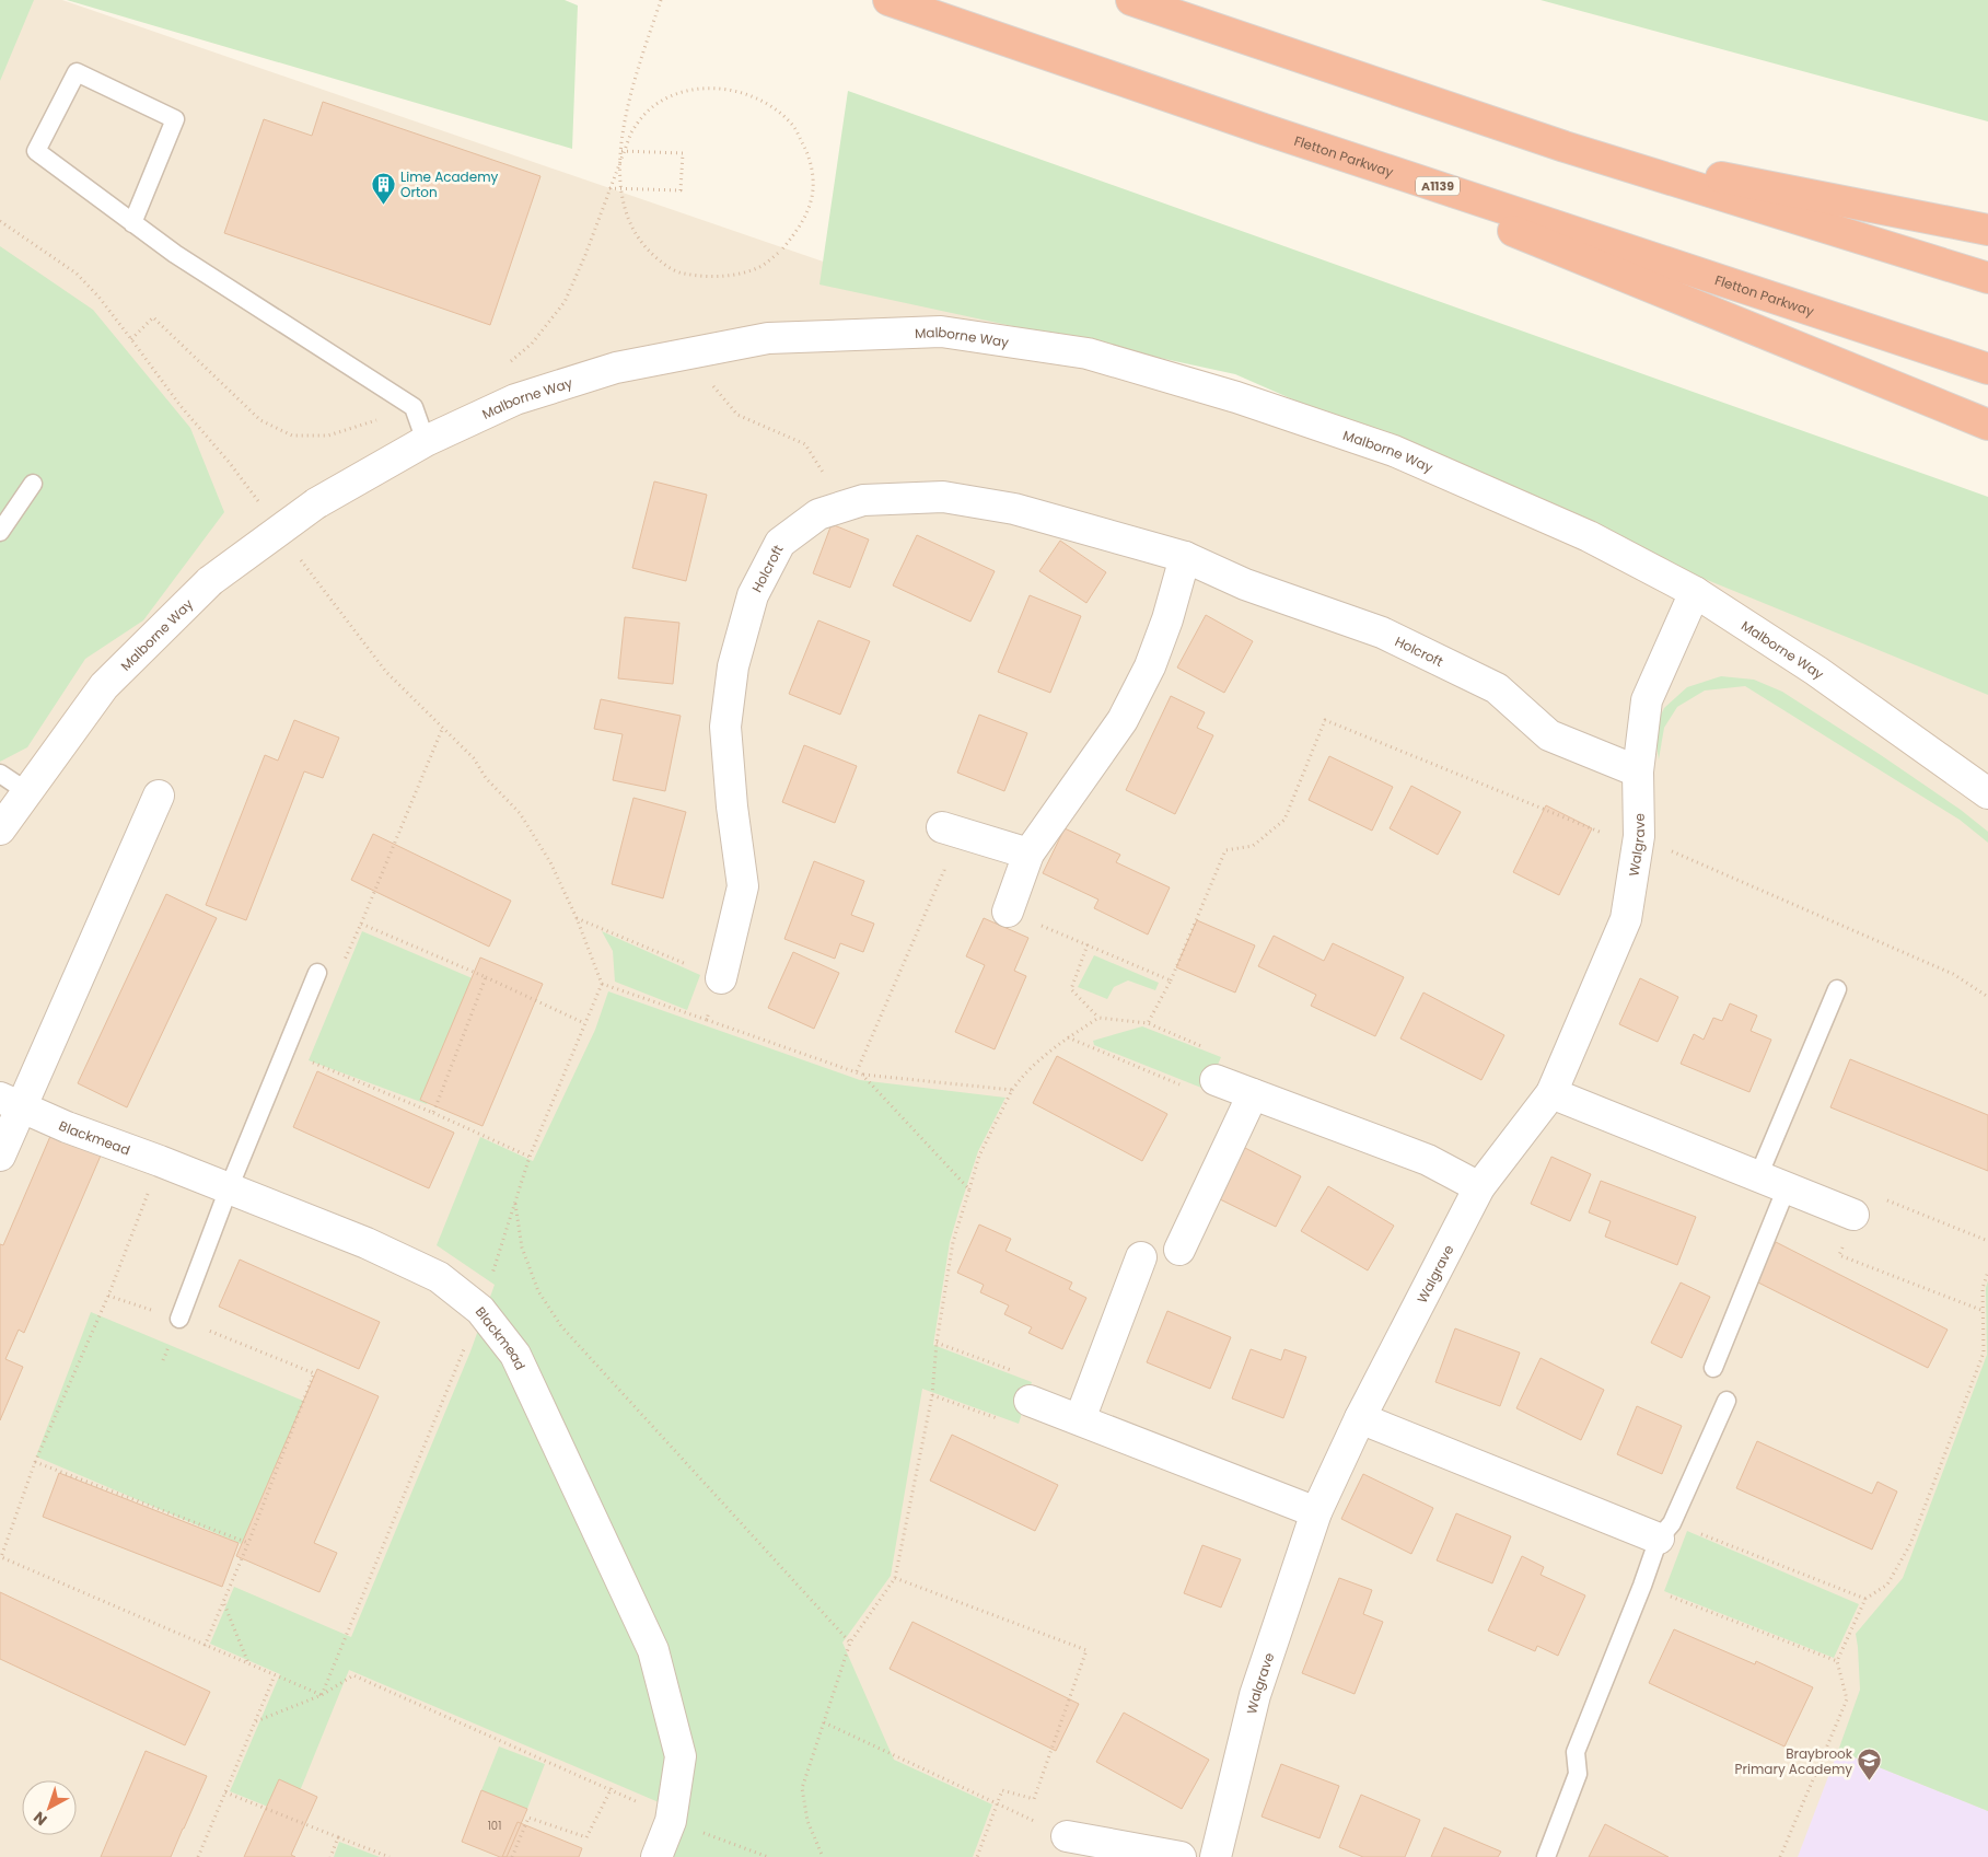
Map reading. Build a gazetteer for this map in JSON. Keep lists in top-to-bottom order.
{
  "streets": {
    "highway": ["Fletton Parkway", "A1139"],
    "street": [
      "Malborne Way",
      "Holcroft",
      "Walgrave",
      "Blackmead"
    ]
  },
  "crossings": [
    ["Malborne Way", "Walgrave"],
    ["Holcroft", "Walgrave"]
  ],
  "places": {
    "building": ["Lime Academy Orton"],
    "school or university": ["Braybrook Primary Academy"]
  },
  "house_numbers": ["101"],
  "north": "bottom left"
}
